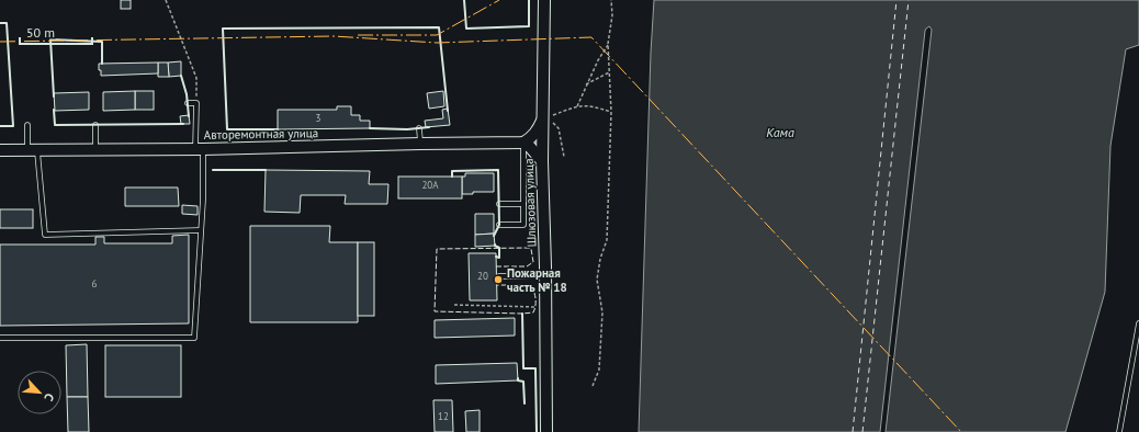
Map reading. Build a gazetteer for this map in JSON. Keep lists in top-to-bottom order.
{
  "streets": {
    "street": ["Авторемонтная улица", "Шлюзовая улица"]
  },
  "water": ["Кама"],
  "places": ["Пожарная часть № 18"],
  "house_numbers": [
    "3",
    "20А",
    "20",
    "6",
    "12"
  ],
  "scale_bar": "50 m",
  "north": "bottom right"
}
